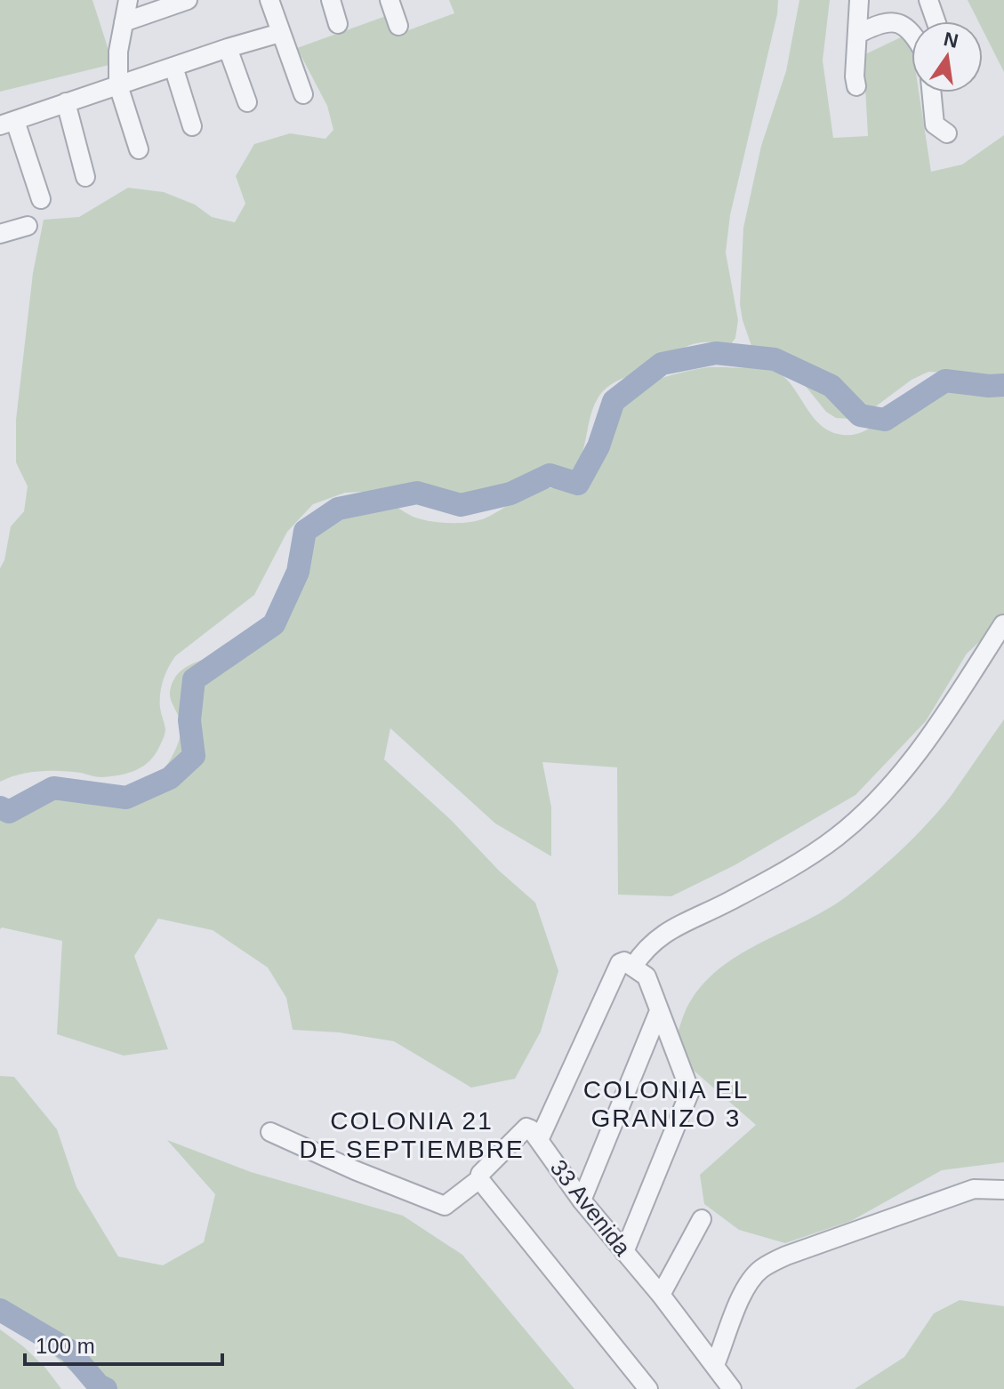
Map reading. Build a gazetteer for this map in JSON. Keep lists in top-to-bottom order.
{
  "streets": {
    "street": ["33 Avenida"]
  },
  "districts": ["COLONIA EL GRANIZO 3", "COLONIA 21 DE SEPTIEMBRE"],
  "scale_bar": "100 m",
  "north": "top"
}
